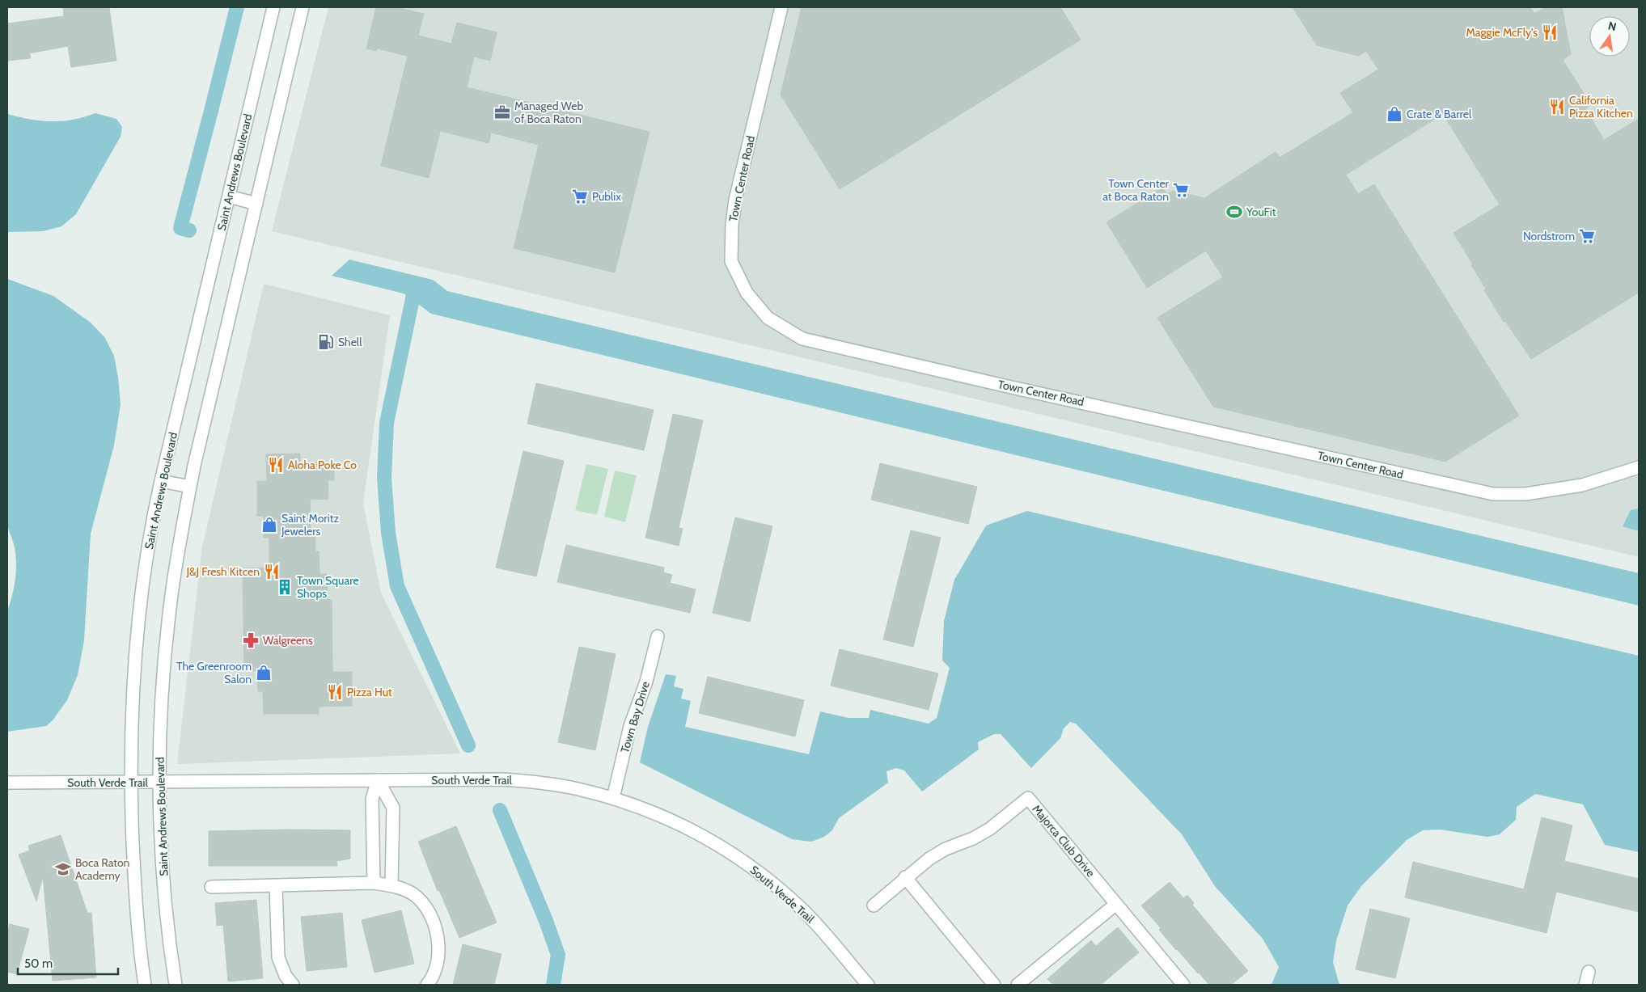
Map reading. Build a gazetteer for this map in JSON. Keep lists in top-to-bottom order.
{
  "streets": {
    "street": [
      "Saint Andrews Boulevard",
      "Town Center Road",
      "Town Bay Drive",
      "South Verde Trail",
      "Majorca Club Drive"
    ]
  },
  "crossings": [
    ["Saint Andrews Boulevard", "South Verde Trail"],
    ["Town Bay Drive", "South Verde Trail"]
  ],
  "places": {
    "restaurant": [
      "Maggie McFly's",
      "California Pizza Kitchen",
      "Aloha Poke Co",
      "J&J Fresh Kitcen",
      "Pizza Hut"
    ],
    "office": ["Managed Web of Boca Raton"],
    "shop": ["Crate & Barrel", "Saint Moritz Jewelers", "The Greenroom Salon"],
    "supermarket": ["Town Center at Boca Raton", "Publix", "Nordstrom"],
    "sports": ["YouFit"],
    "fuel station": ["Shell"],
    "building": ["Town Square Shops"],
    "pharmacy": ["Walgreens"],
    "school or university": ["Boca Raton Academy"]
  },
  "scale_bar": "50 m",
  "north": "top"
}
